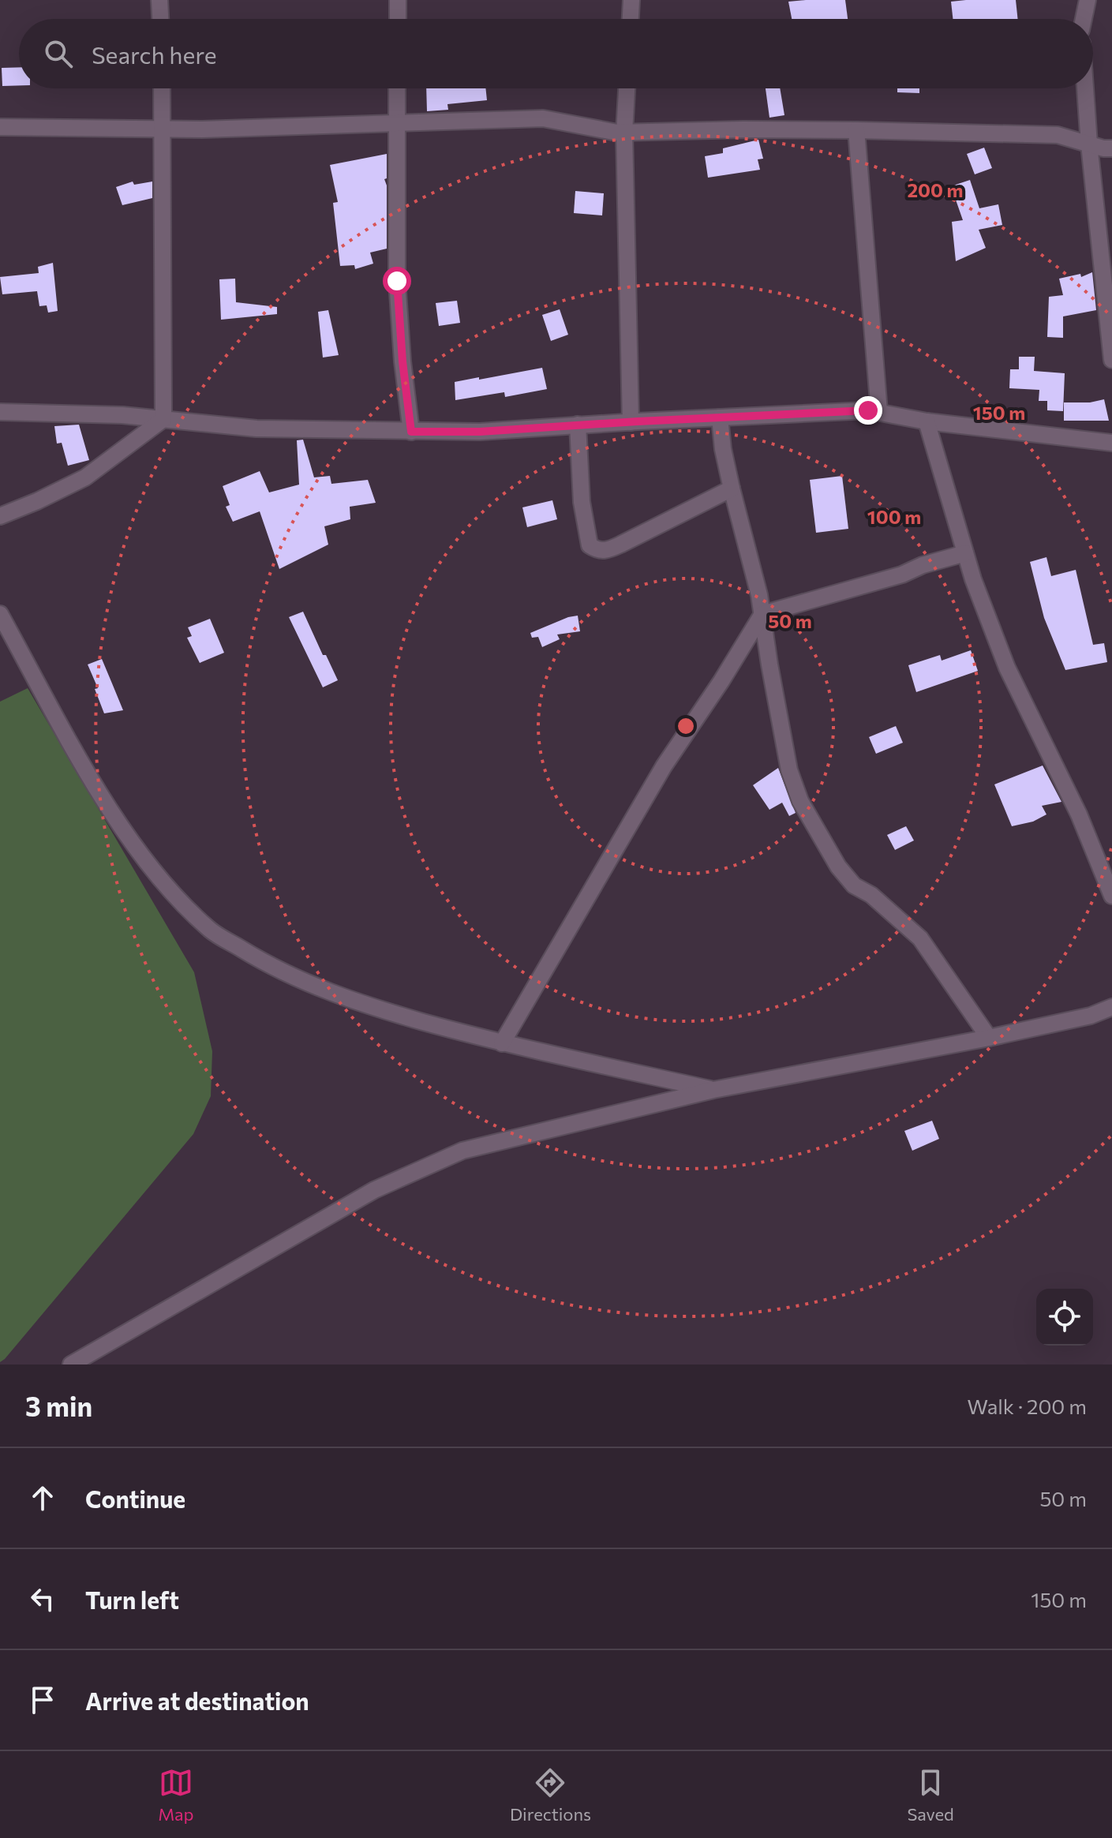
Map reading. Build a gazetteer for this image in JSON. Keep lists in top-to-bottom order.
{
  "page": {
    "search": "Search here",
    "heading": ["3 min", "Walk · 200 m"],
    "list": [
      ["Continue", "50 m"],
      ["Turn left", "150 m"],
      "Arrive at destination"
    ],
    "nav": ["Map", "Directions", "Saved"]
  },
  "rings": [
    "200 m",
    "150 m",
    "100 m",
    "50 m"
  ]
}
